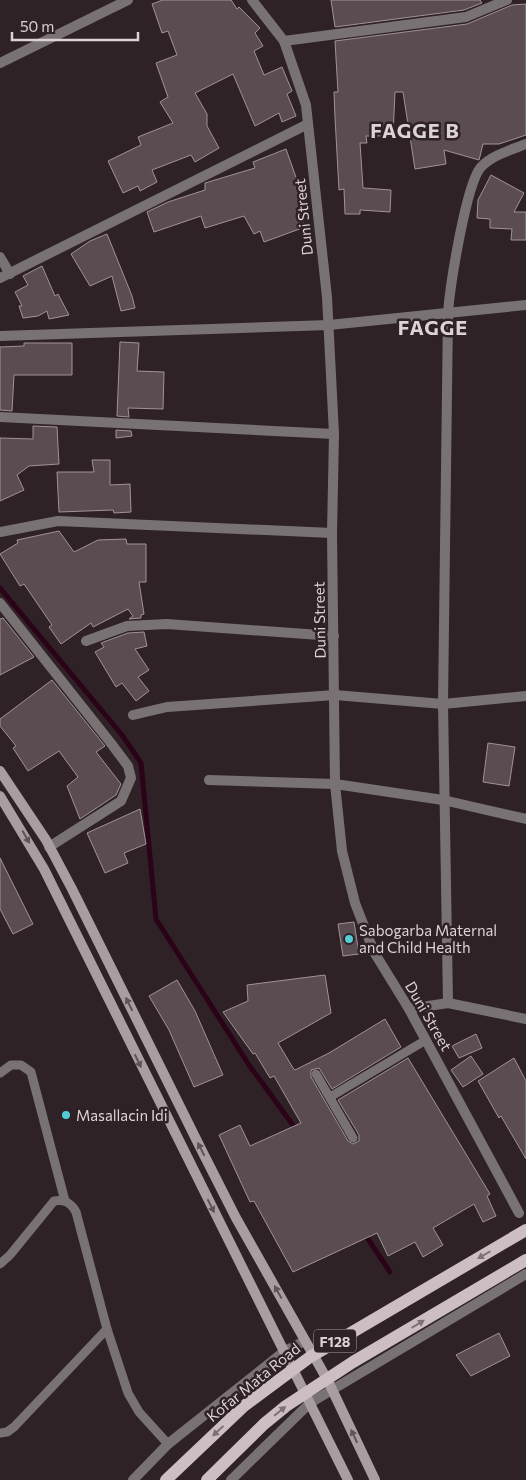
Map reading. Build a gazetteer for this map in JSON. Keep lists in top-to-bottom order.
{
  "streets": {
    "main road": ["F128", "Kofar Mata Road"],
    "street": ["Duni Street"]
  },
  "districts": ["FAGGE B", "FAGGE"],
  "places": ["Sabogarba Maternal and Child Health", "Masallacin Idi"],
  "scale_bar": "50 m"
}
